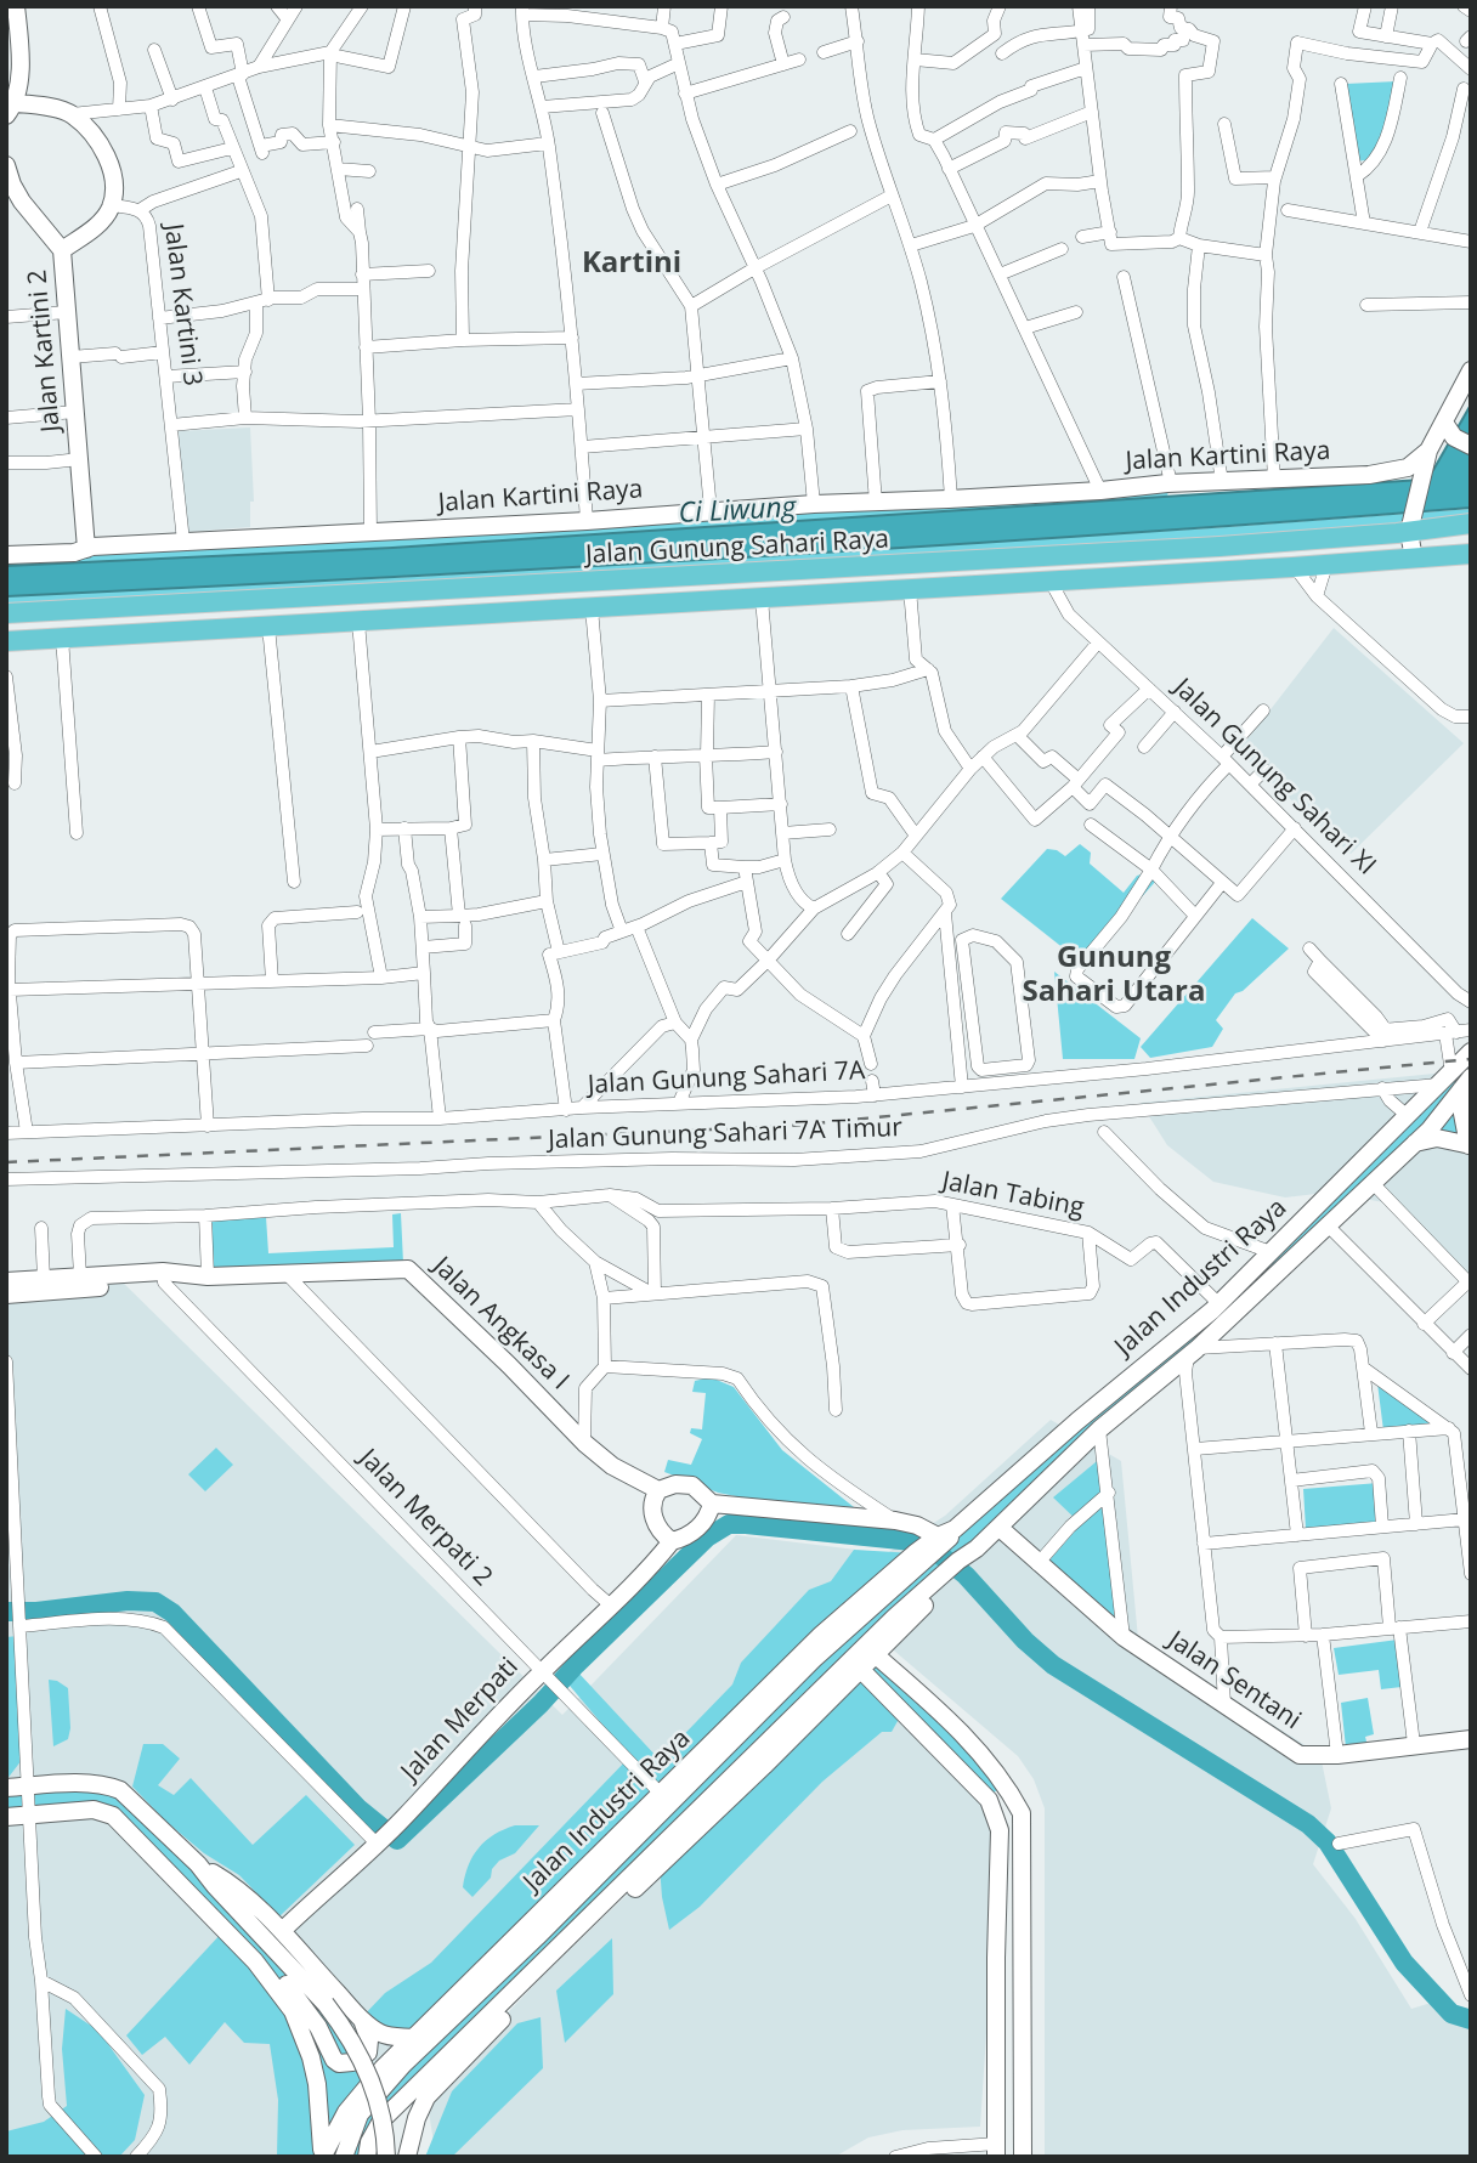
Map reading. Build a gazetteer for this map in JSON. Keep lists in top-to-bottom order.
{
  "streets": {
    "main road": [
      "Jalan Kartini 2",
      "Jalan Kartini Raya",
      "Jalan Gunung Sahari Raya",
      "Jalan Industri Raya",
      "Jalan Angkasa I",
      "Jalan Sentani",
      "Jalan Merpati"
    ],
    "street": [
      "Jalan Kartini 3",
      "Jalan Gunung Sahari XI",
      "Jalan Gunung Sahari 7A",
      "Jalan Gunung Sahari 7A Timur",
      "Jalan Tabing",
      "Jalan Merpati 2"
    ]
  },
  "crossings": [
    ["Jalan Kartini 3", "Jalan Kartini Raya"],
    ["Jalan Kartini 2", "Jalan Kartini Raya"],
    ["Jalan Gunung Sahari Raya", "Jalan Gunung Sahari XI"],
    ["Jalan Gunung Sahari 7A Timur", "Jalan Industri Raya"],
    ["Jalan Tabing", "Jalan Industri Raya"],
    ["Jalan Industri Raya", "Jalan Merpati 2"],
    ["Jalan Industri Raya", "Jalan Sentani"],
    ["Jalan Angkasa I", "Jalan Merpati 2"],
    ["Jalan Angkasa I", "Jalan Merpati"],
    ["Jalan Merpati 2", "Jalan Merpati"]
  ],
  "districts": ["Kartini", "Gunung Sahari Utara"],
  "water": ["Ci Liwung"]
}
